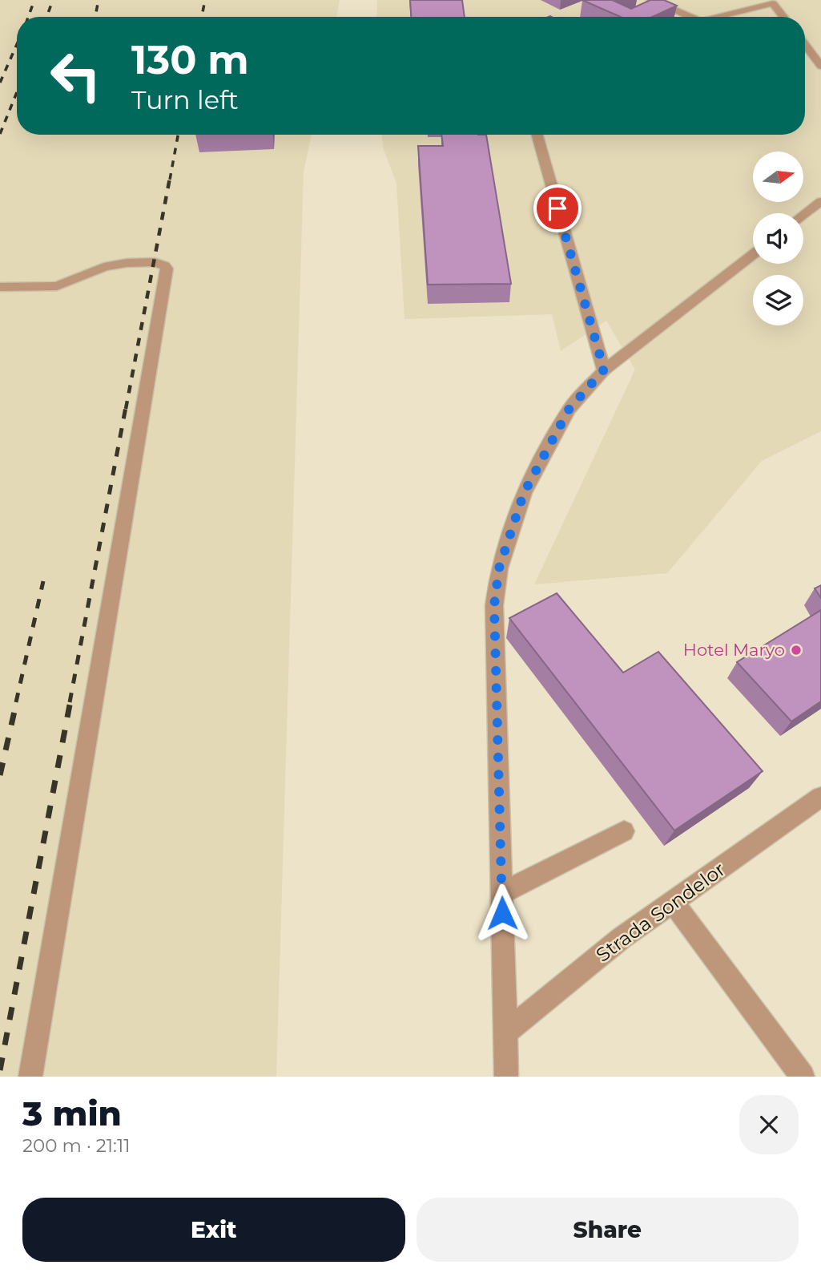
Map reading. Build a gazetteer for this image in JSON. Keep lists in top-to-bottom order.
{
  "streets": {
    "street": ["Strada Sondelor"]
  },
  "places": ["Hotel Maryo"],
  "north": "right",
  "page": {
    "turn": ["130 m", "Turn left"],
    "heading": ["3 min", "200 m · 21:11"],
    "buttons": ["Exit", "Share"]
  }
}
